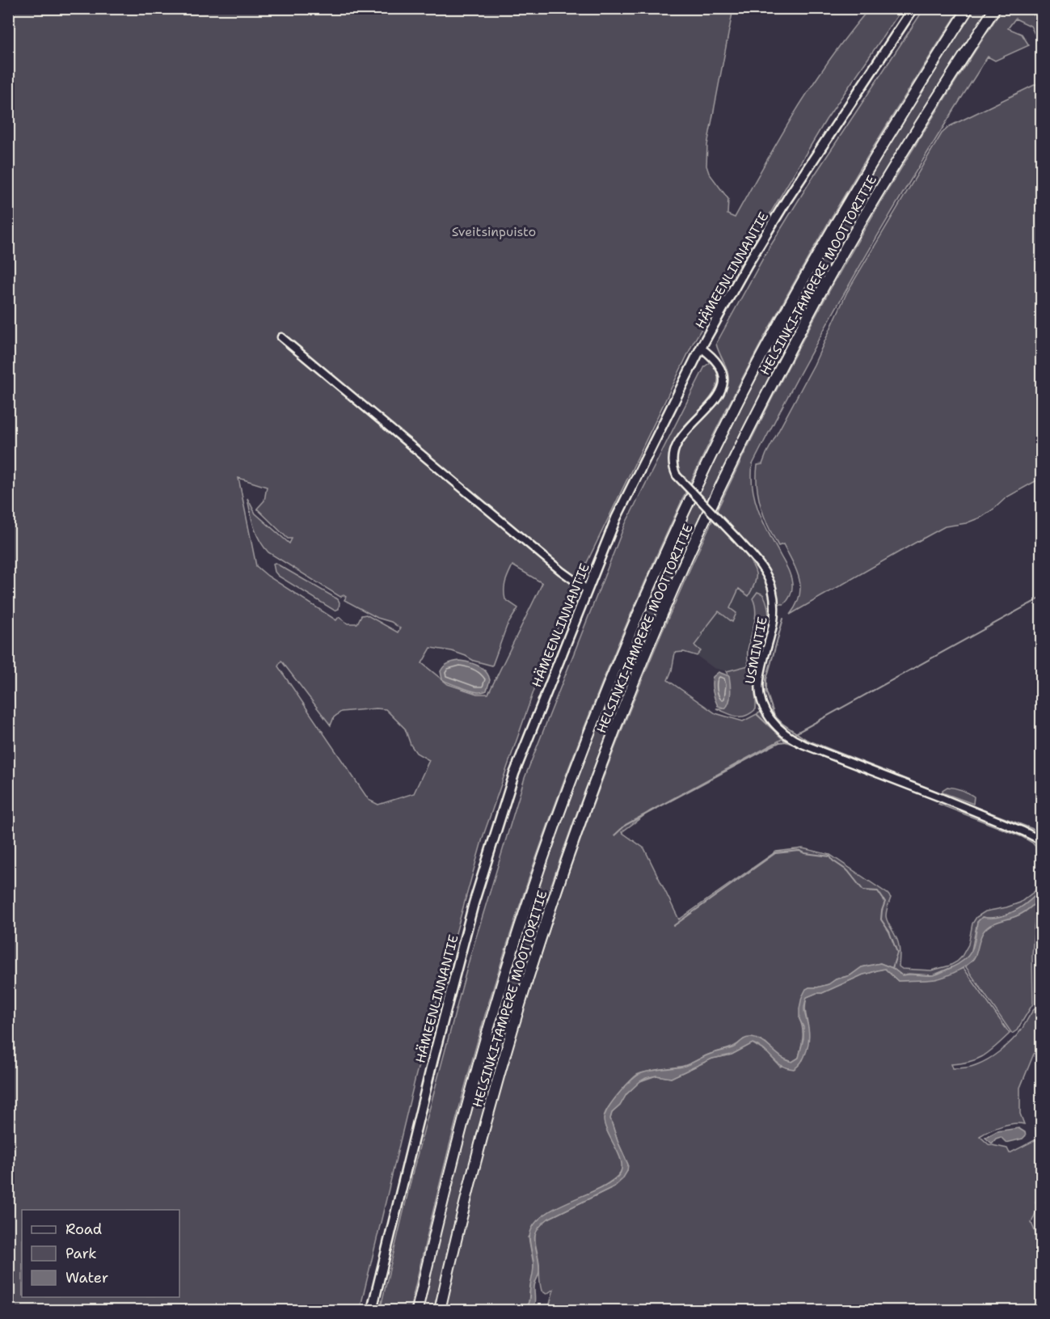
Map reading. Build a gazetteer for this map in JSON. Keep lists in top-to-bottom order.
{
  "streets": {
    "highway": ["HELSINKI-TAMPERE MOOTTORITIE"],
    "main road": ["HÄMEENLINNANTIE"],
    "street": ["USMINTIE"]
  },
  "crossings": [
    ["HÄMEENLINNANTIE", "USMINTIE"]
  ],
  "parks": ["Sveitsinpuisto"],
  "legend": ["Road", "Park", "Water"]
}
